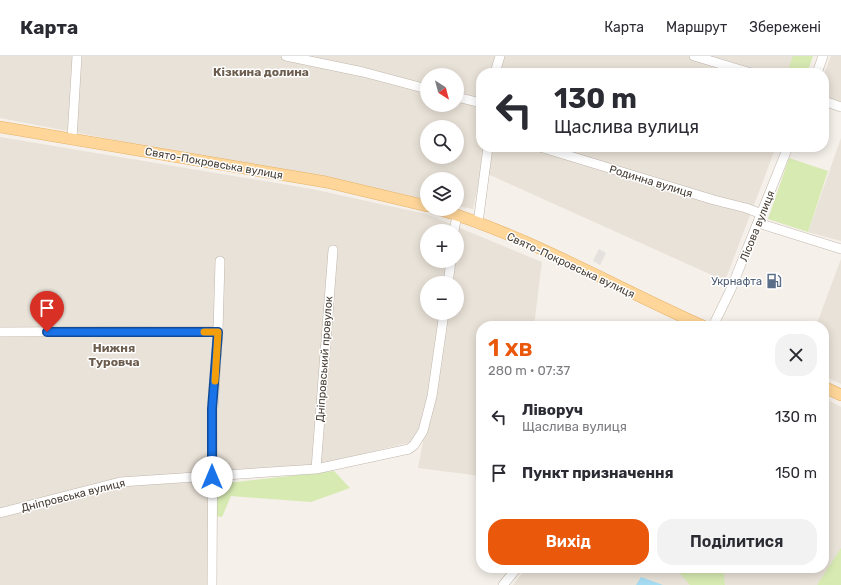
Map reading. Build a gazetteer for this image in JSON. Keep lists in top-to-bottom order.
{
  "streets": {
    "main road": ["Свято-Покровська вулиця"],
    "street": [
      "Родинна вулиця",
      "Лісова вулиця",
      "Дніпровський провулок",
      "Дніпровська вулиця"
    ]
  },
  "crossings": [
    ["Родинна вулиця", "Лісова вулиця"],
    ["Дніпровський провулок", "Дніпровська вулиця"]
  ],
  "districts": ["Кізкина долина", "Нижня Туровча"],
  "places": {
    "fuel station": ["Укрнафта"]
  },
  "north": "bottom right",
  "page": {
    "header": "Карта",
    "nav": ["Карта", "Маршрут", "Збережені"],
    "map_buttons": ["+", "−"],
    "turn": ["130 m", "Щаслива вулиця"],
    "heading": ["1 хв", "280 m · 07:37"],
    "list": [
      {
        "name": "Ліворуч",
        "note": "Щаслива вулиця",
        "value": "130 m"
      },
      {
        "name": "Пункт призначення",
        "value": "150 m"
      }
    ],
    "buttons": ["Вихід", "Поділитися"]
  }
}
